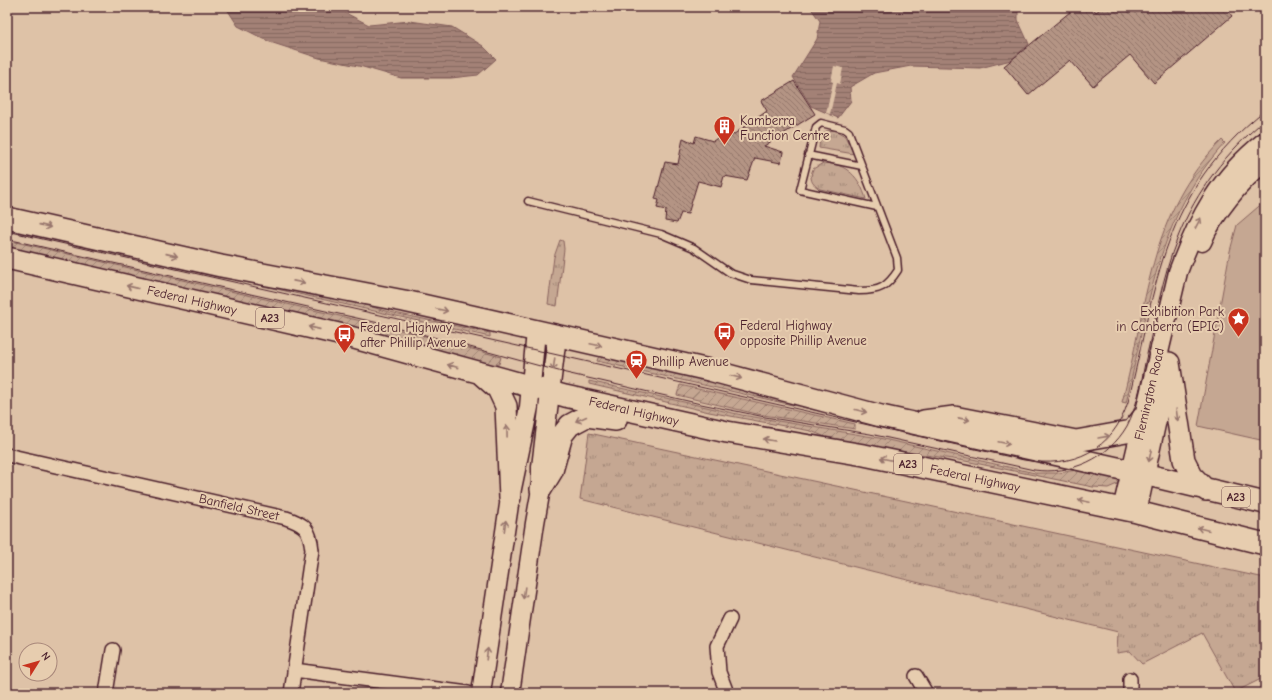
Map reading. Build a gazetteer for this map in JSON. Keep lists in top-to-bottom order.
{
  "streets": {
    "highway": ["Federal Highway", "A23"],
    "main road": ["Flemington Road"],
    "street": ["Banfield Street"]
  },
  "crossings": [
    ["Federal Highway", "Flemington Road"],
    ["A23", "Flemington Road"]
  ],
  "places": {
    "building": ["Kamberra Function Centre"],
    "place": ["Exhibition Park in Canberra (EPIC)"],
    "bus stop": ["Federal Highway opposite Phillip Avenue", "Federal Highway after Phillip Avenue"],
    "station": ["Phillip Avenue"]
  },
  "north": "top right"
}
